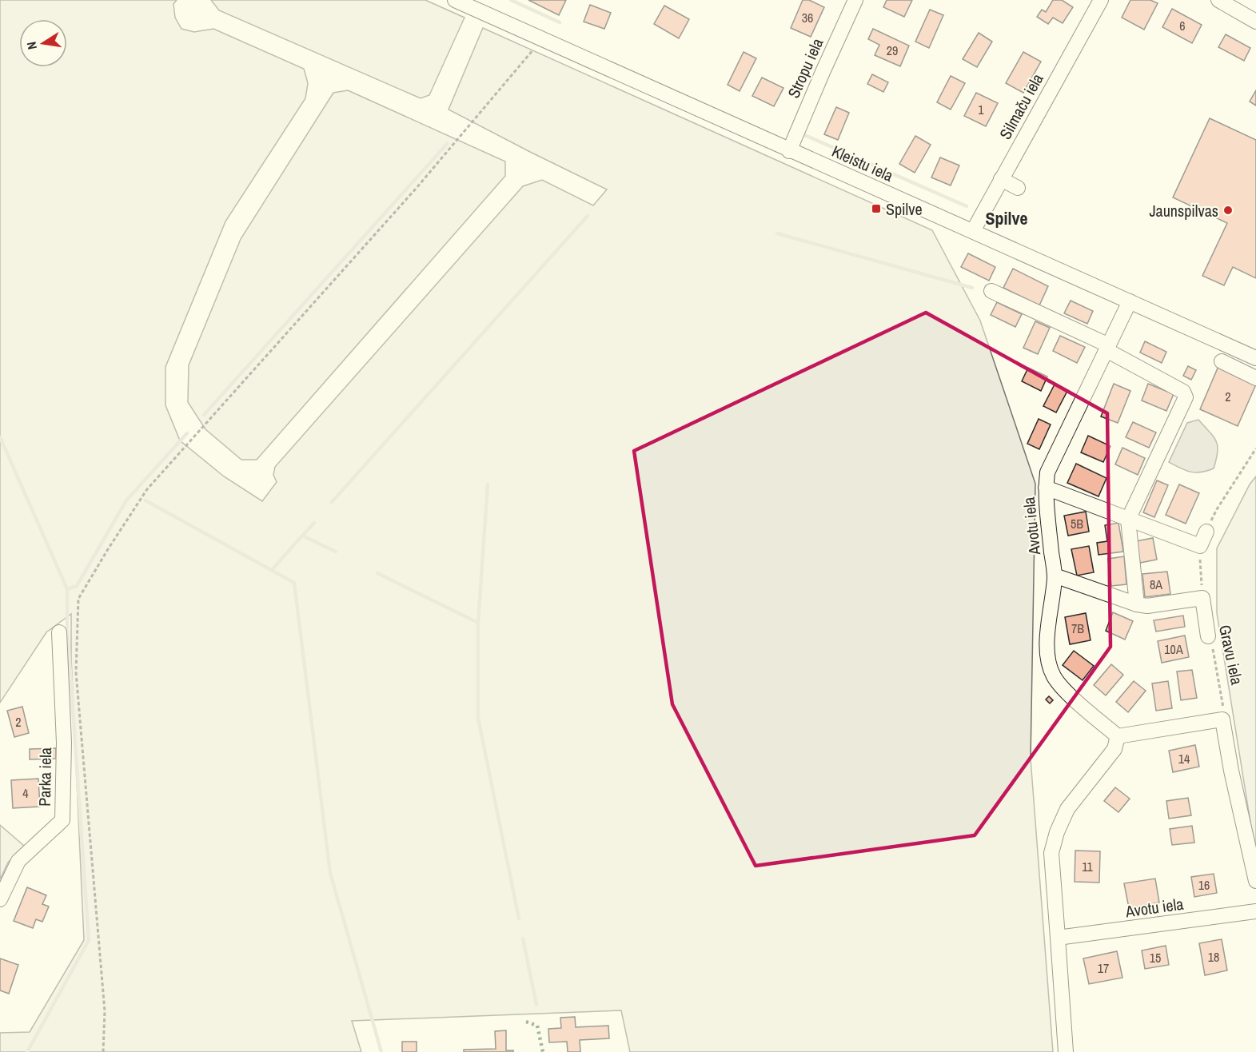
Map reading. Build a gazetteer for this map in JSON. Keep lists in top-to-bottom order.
{
  "streets": {
    "street": [
      "Stropu iela",
      "Silmaču iela",
      "Kleistu iela",
      "Avotu iela",
      "Gravu iela",
      "Parka iela"
    ]
  },
  "crossings": [
    ["Stropu iela", "Kleistu iela"],
    ["Silmaču iela", "Kleistu iela"],
    ["Kleistu iela", "Avotu iela"]
  ],
  "districts": ["Spilve"],
  "places": {
    "transit": ["Spilve"],
    "other": ["Jaunspilvas"]
  },
  "house_numbers": [
    "36",
    "6",
    "29",
    "1",
    "2",
    "5B",
    "8A",
    "7B",
    "10A",
    "2",
    "14",
    "4",
    "11",
    "16",
    "18",
    "15",
    "17"
  ],
  "north": "left"
}
